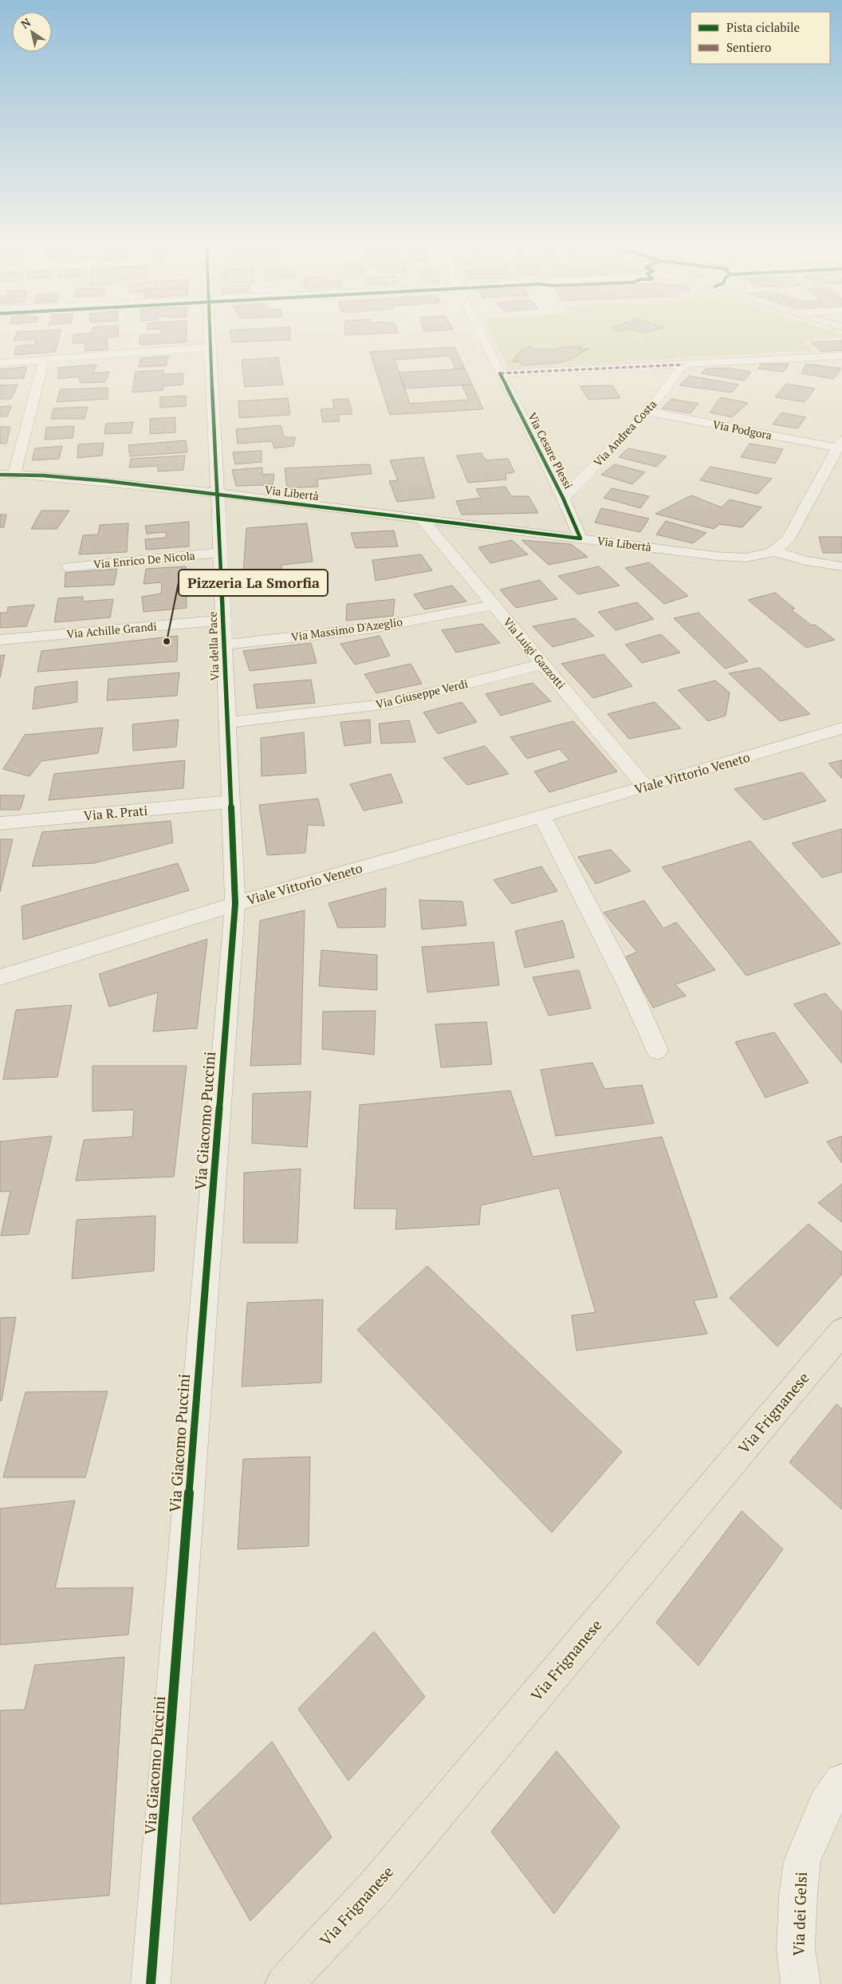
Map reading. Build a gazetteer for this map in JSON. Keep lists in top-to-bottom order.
{
  "streets": {
    "main road": ["Via Frignanese"],
    "street": [
      "Via Podgora",
      "Via Andrea Costa",
      "Via Cesare Plessi",
      "Via Libertà",
      "Via Enrico De Nicola",
      "Via Massimo D'Azeglio",
      "Via Achille Grandi",
      "Via della Pace",
      "Via Luigi Gazzotti",
      "Via Giuseppe Verdi",
      "Viale Vittorio Veneto",
      "Via R. Prati",
      "Via Giacomo Puccini",
      "Via dei Gelsi"
    ]
  },
  "crossings": [
    ["Via Podgora", "Via Andrea Costa"],
    ["Via Andrea Costa", "Via Cesare Plessi"],
    ["Via Cesare Plessi", "Via Libertà"],
    ["Via Libertà", "Via della Pace"],
    ["Via Libertà", "Via Luigi Gazzotti"],
    ["Via Enrico De Nicola", "Via della Pace"],
    ["Via Massimo D'Azeglio", "Via della Pace"],
    ["Via Massimo D'Azeglio", "Via Luigi Gazzotti"],
    ["Via Achille Grandi", "Via della Pace"],
    ["Via della Pace", "Via Giuseppe Verdi"],
    ["Via della Pace", "Viale Vittorio Veneto"],
    ["Via della Pace", "Via R. Prati"],
    ["Via della Pace", "Via Giacomo Puccini"],
    ["Via Luigi Gazzotti", "Via Giuseppe Verdi"],
    ["Via Luigi Gazzotti", "Viale Vittorio Veneto"],
    ["Viale Vittorio Veneto", "Via Giacomo Puccini"]
  ],
  "places": ["Pizzeria La Smorfia"],
  "legend": ["Pista ciclabile", "Sentiero"],
  "north": "top left"
}
